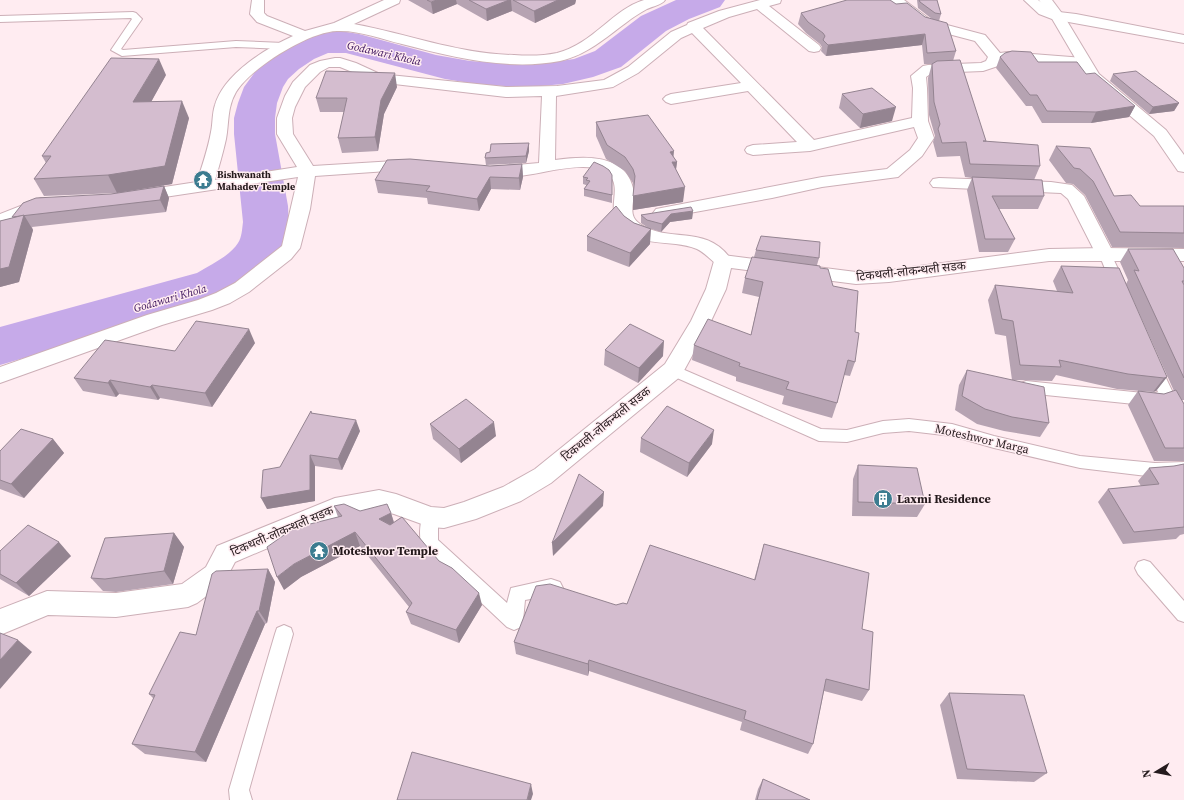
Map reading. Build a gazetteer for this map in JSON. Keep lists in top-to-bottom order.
{
  "streets": {
    "street": ["टिकथली-लोकन्थली सडक"],
    "lane": ["Moteshwor Marga"]
  },
  "crossings": [
    ["टिकथली-लोकन्थली सडक", "Moteshwor Marga"]
  ],
  "water": ["Godawari Khola"],
  "places": {
    "temple": ["Bishwanath Mahadev Temple", "Moteshwor Temple"],
    "building": ["Laxmi Residence"]
  },
  "north": "left"
}
